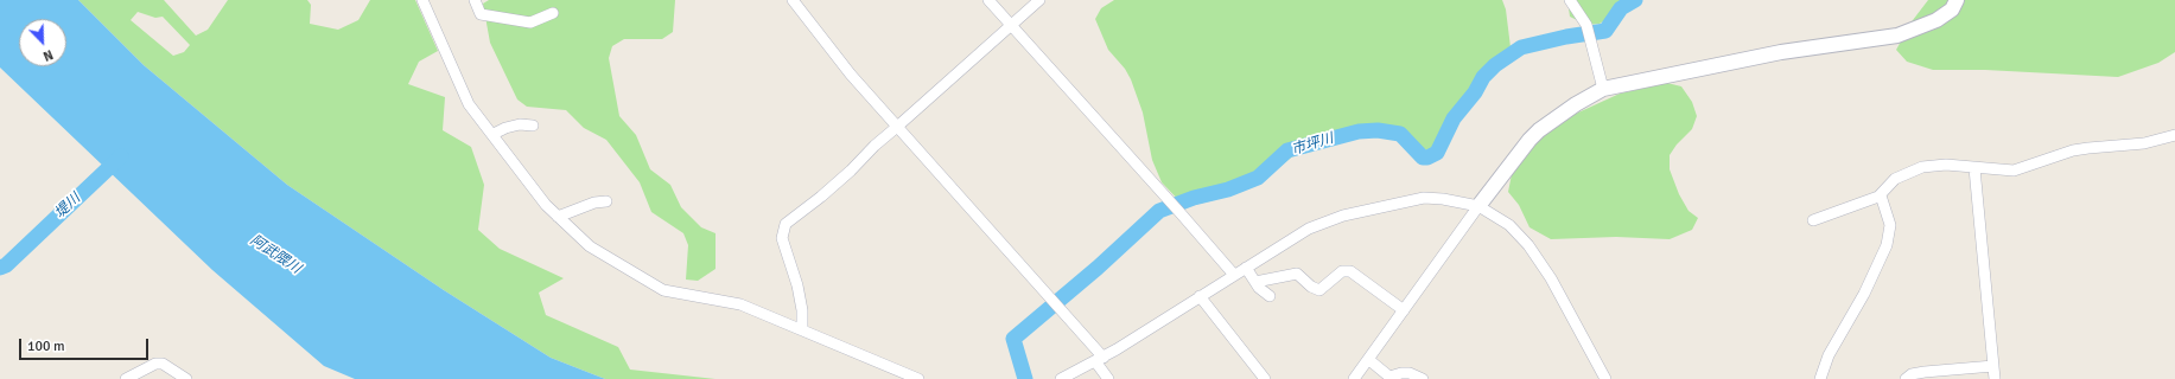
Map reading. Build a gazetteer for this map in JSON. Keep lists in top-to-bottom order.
{
  "water": ["市坪川", "堤川", "阿武隈川"],
  "scale_bar": "100 m",
  "north": "bottom right"
}
